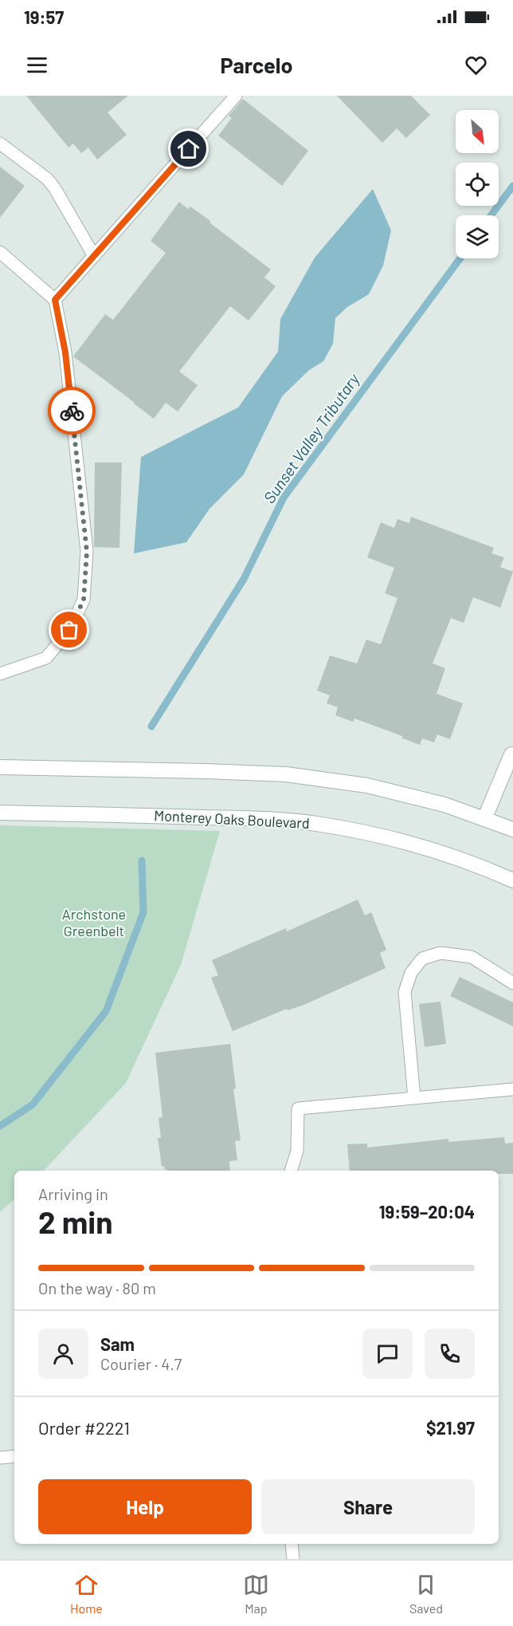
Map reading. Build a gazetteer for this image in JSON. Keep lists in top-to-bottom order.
{
  "streets": {
    "street": ["Monterey Oaks Boulevard"]
  },
  "water": ["Sunset Valley Tributary"],
  "parks": ["Archstone Greenbelt"],
  "north": "bottom right",
  "page": {
    "status": "19:57",
    "header": "Parcelo",
    "heading": ["2 min", "Arriving in", "19:59–20:04"],
    "panel": [
      "Sam",
      "Courier · 4.7",
      "Order #2221",
      "$21.97"
    ],
    "bar": "On the way · 80 m",
    "buttons": ["Help", "Share"],
    "tabs": ["Home", "Map", "Saved"]
  }
}
